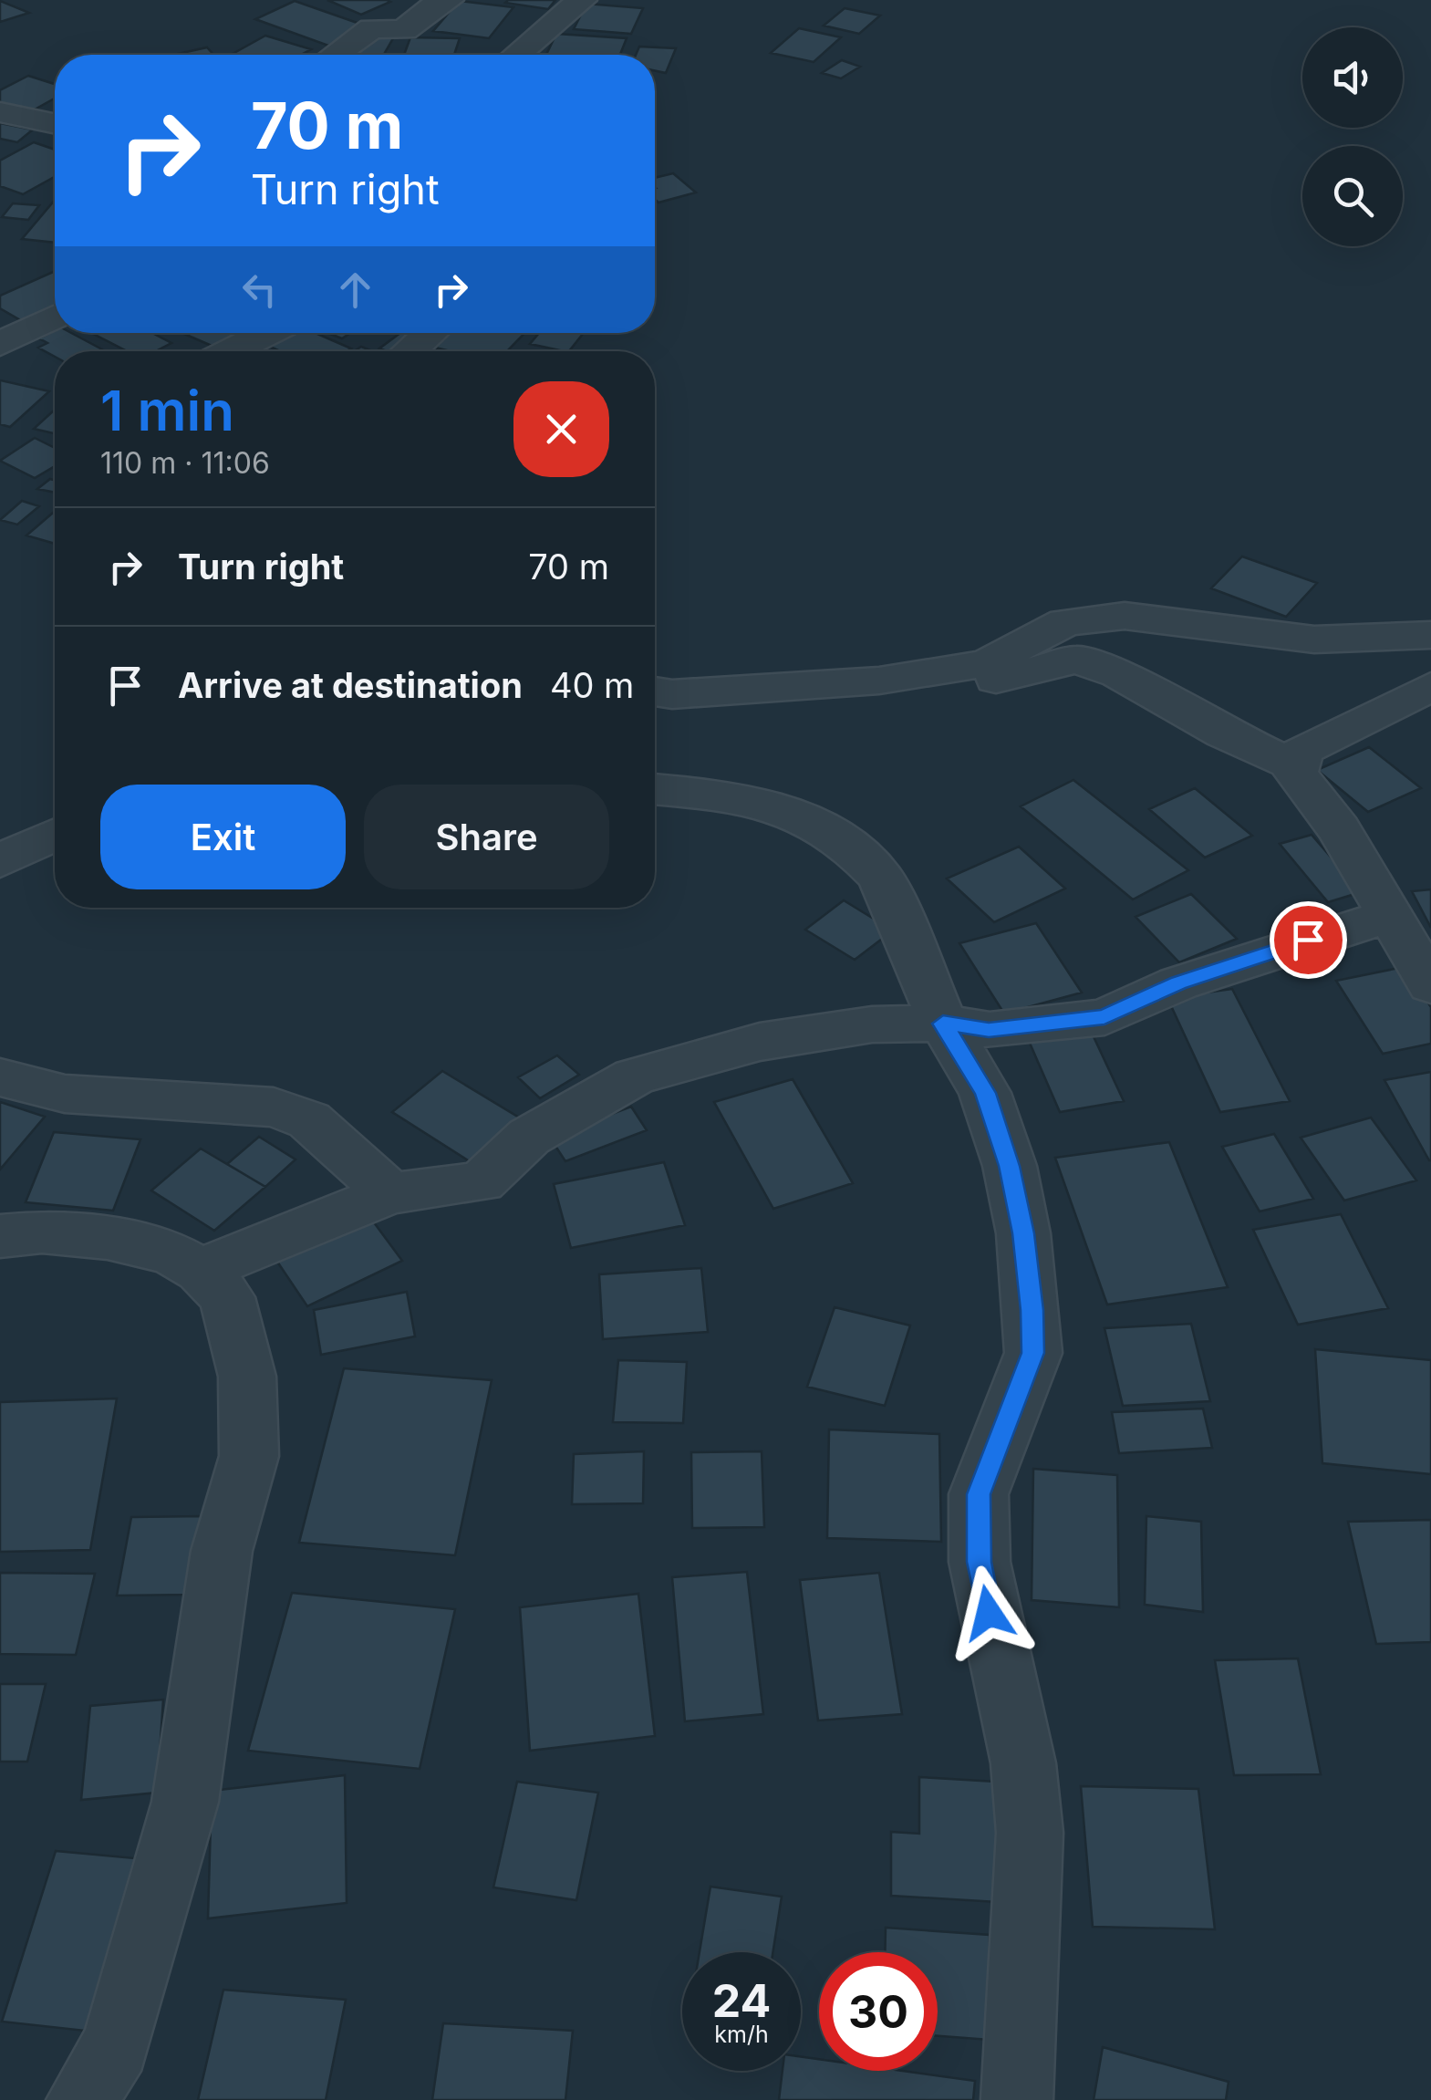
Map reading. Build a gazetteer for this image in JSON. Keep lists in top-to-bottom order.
{
  "page": {
    "turn": ["70 m", "Turn right"],
    "heading": ["1 min", "110 m · 11:06"],
    "list": [
      {
        "name": "Turn right",
        "value": "70 m"
      },
      {
        "name": "Arrive at destination",
        "value": "40 m"
      }
    ],
    "buttons": ["Exit", "Share"],
    "speed": "24 km/h",
    "limit": "30"
  }
}
